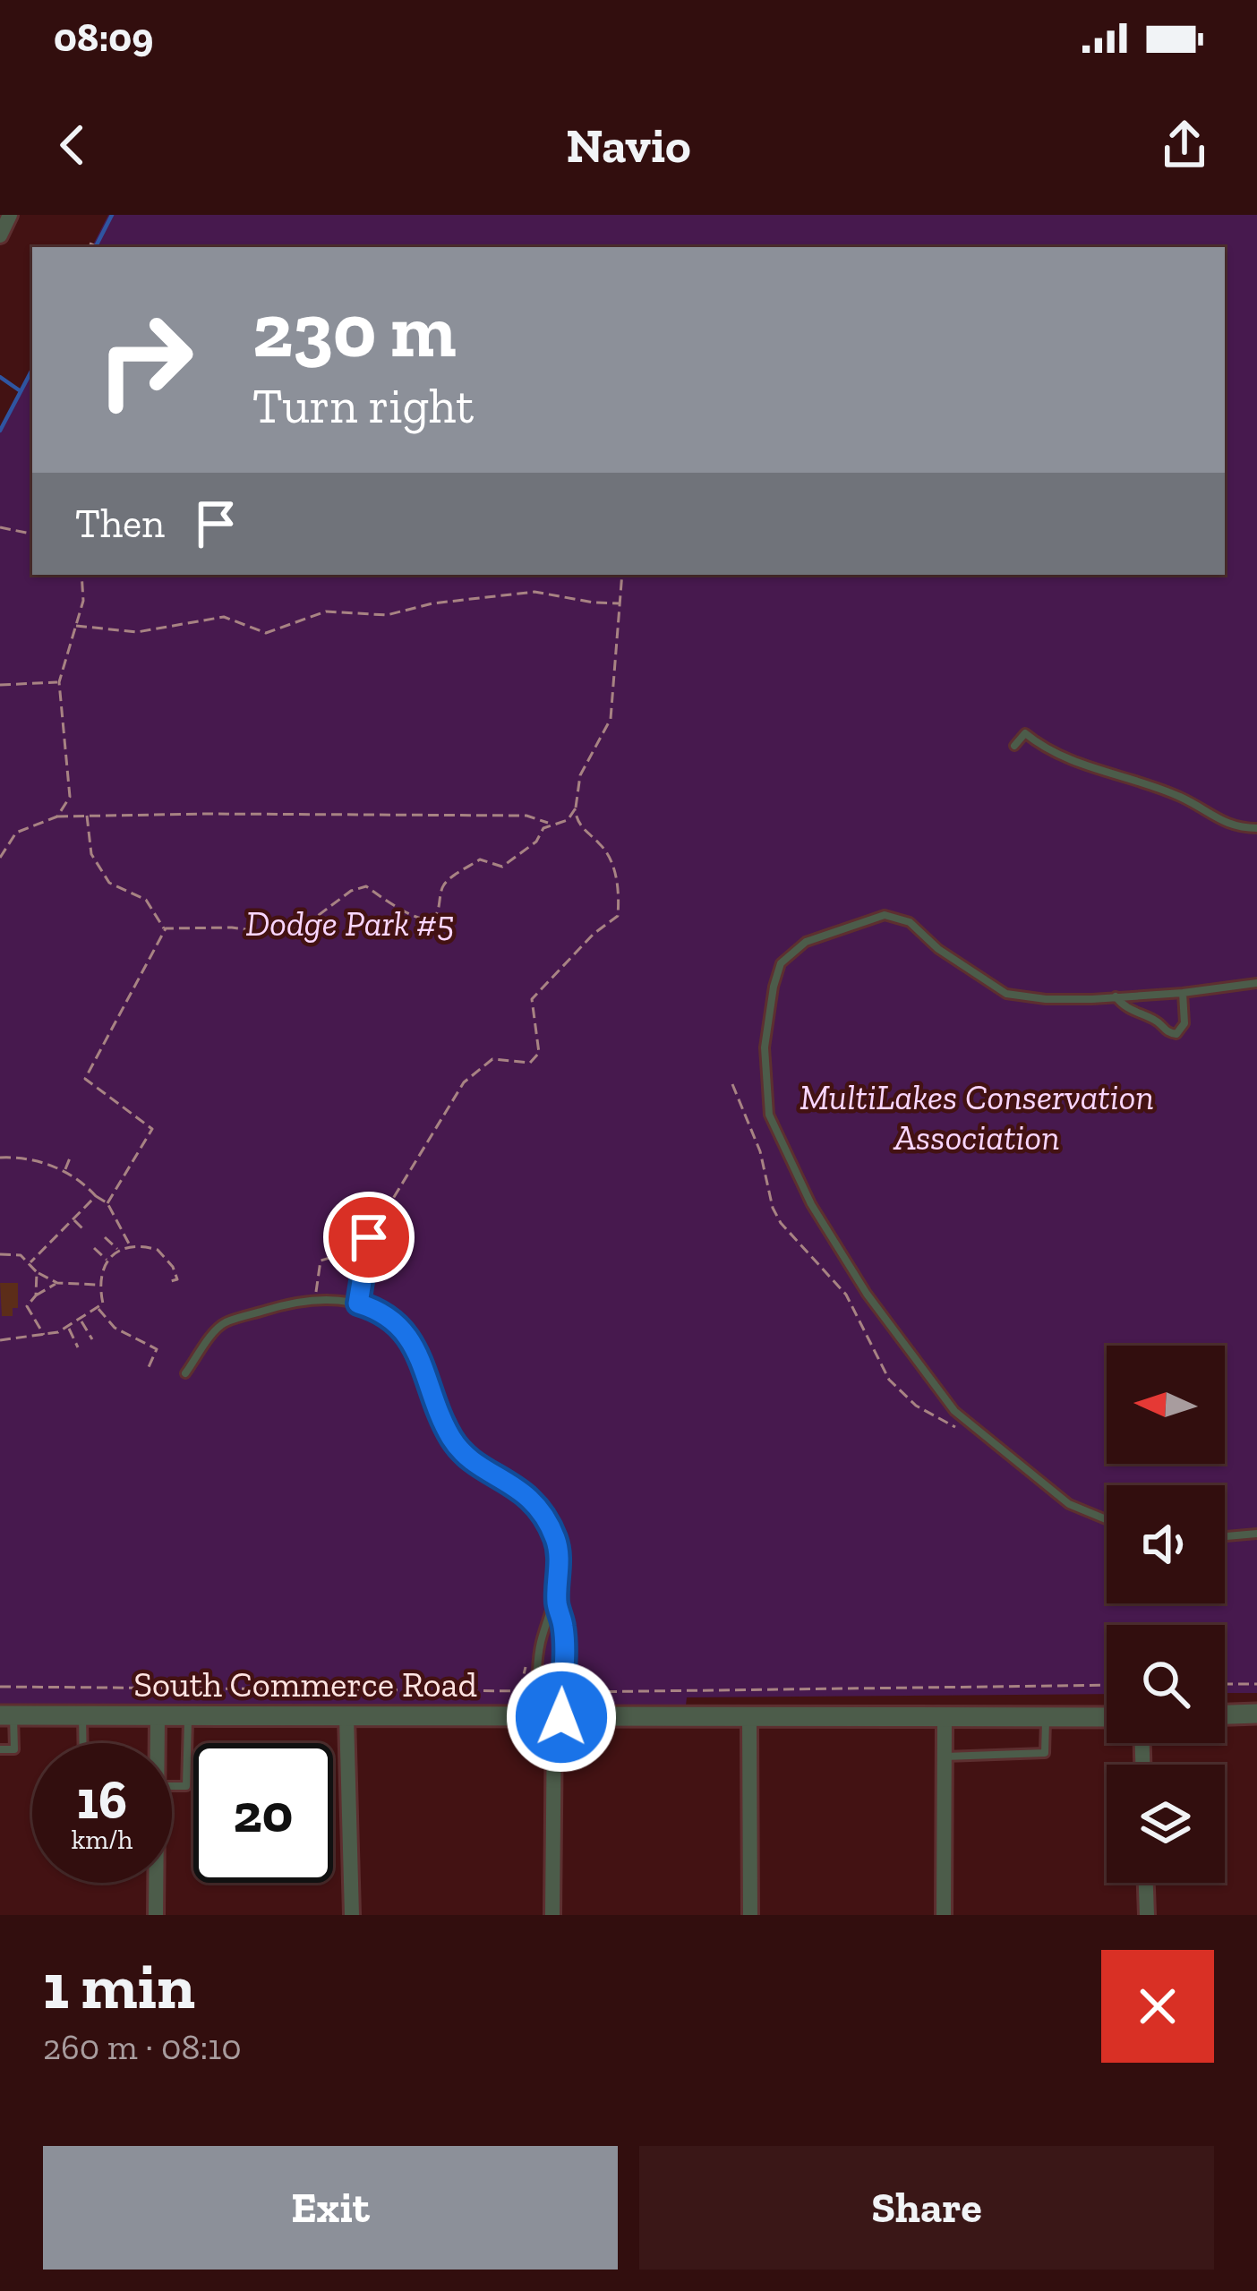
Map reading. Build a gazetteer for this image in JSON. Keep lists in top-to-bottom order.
{
  "streets": {
    "street": ["South Commerce Road"]
  },
  "parks": ["Dodge Park #5", "MultiLakes Conservation Association"],
  "north": "left",
  "page": {
    "status": "08:09",
    "header": "Navio",
    "turn": ["230 m", "Turn right"],
    "then": "Then",
    "speed": "16 km/h",
    "limit": "20",
    "heading": ["1 min", "260 m · 08:10"],
    "buttons": ["Exit", "Share"]
  }
}
